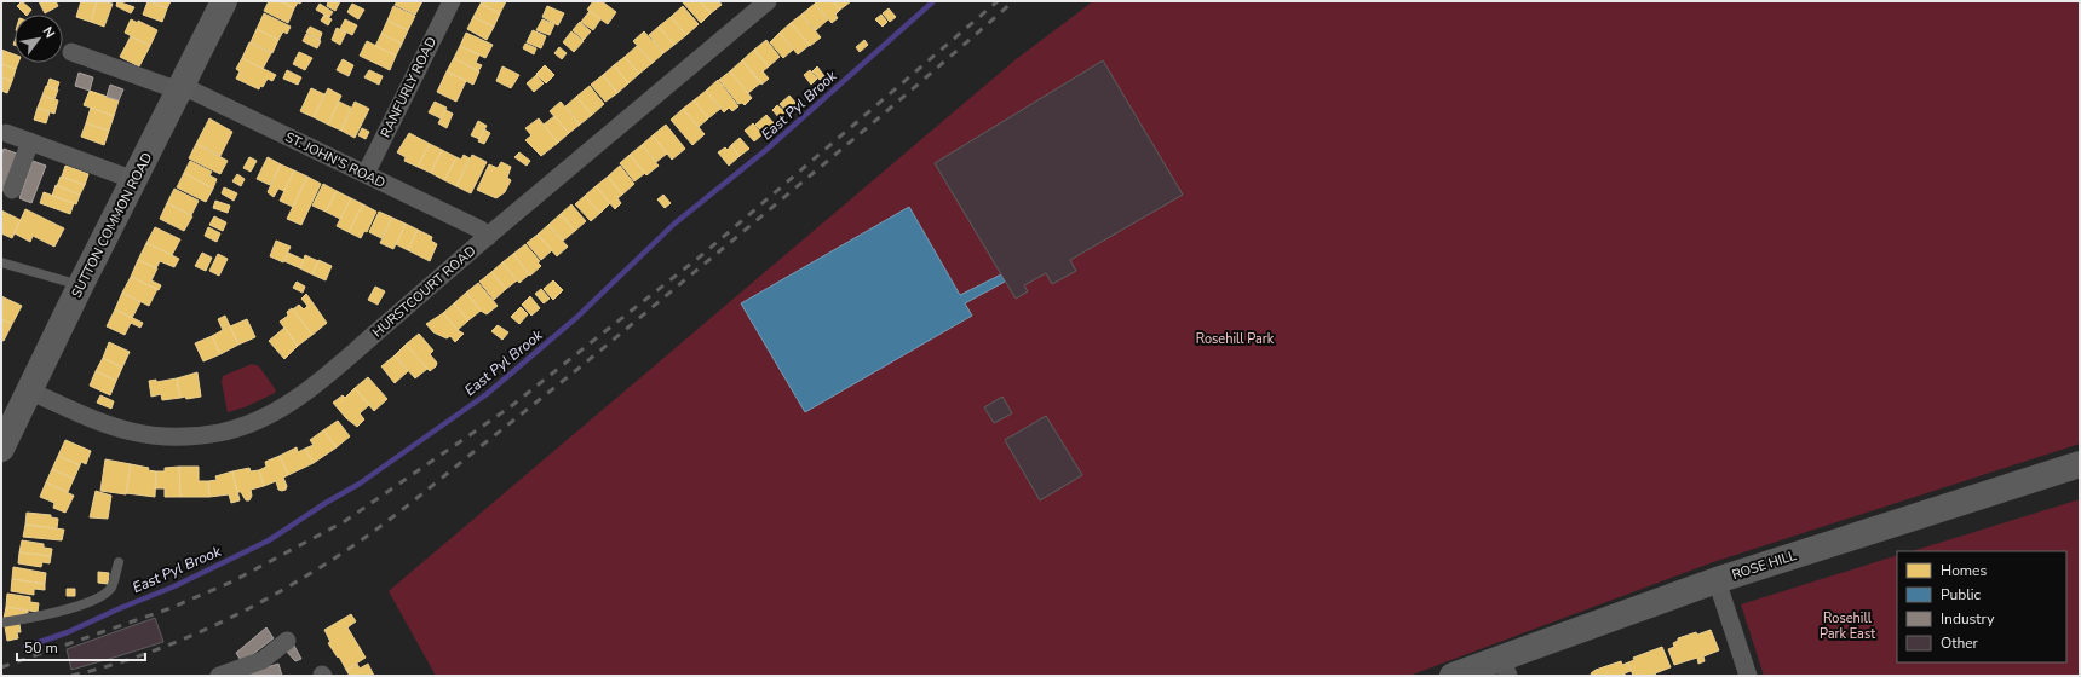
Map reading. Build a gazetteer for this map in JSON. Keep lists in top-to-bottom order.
{
  "streets": {
    "main road": ["SUTTON COMMON ROAD", "ROSE HILL"],
    "street": ["RANFURLY ROAD", "ST. JOHN'S ROAD", "HURSTCOURT ROAD"]
  },
  "crossings": [
    ["RANFURLY ROAD", "ST. JOHN'S ROAD"],
    ["ST. JOHN'S ROAD", "SUTTON COMMON ROAD"],
    ["ST. JOHN'S ROAD", "HURSTCOURT ROAD"],
    ["SUTTON COMMON ROAD", "HURSTCOURT ROAD"]
  ],
  "water": ["East Pyl Brook"],
  "parks": ["Rosehill Park", "Rosehill Park East"],
  "legend": [
    "Homes",
    "Public",
    "Industry",
    "Other"
  ],
  "scale_bar": "50 m",
  "north": "top right"
}
